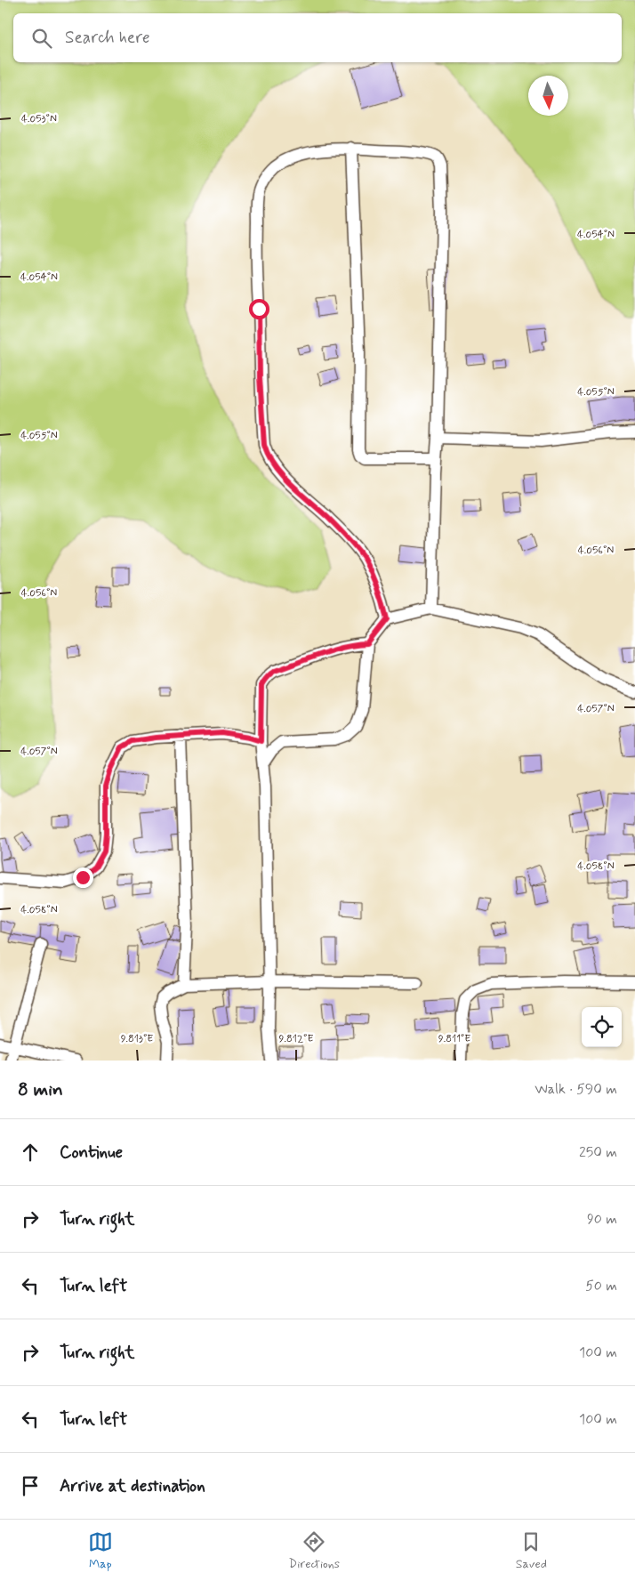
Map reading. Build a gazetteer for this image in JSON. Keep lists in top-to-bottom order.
{
  "north": "bottom",
  "page": {
    "search": "Search here",
    "heading": ["8 min", "Walk · 590 m"],
    "list": [
      ["Continue", "250 m"],
      ["Turn right", "90 m"],
      ["Turn left", "50 m"],
      ["Turn right", "100 m"],
      ["Turn left", "100 m"],
      "Arrive at destination"
    ],
    "nav": ["Map", "Directions", "Saved"]
  },
  "coordinates": [
    "4.053°N",
    "4.054°N",
    "4.055°N",
    "4.056°N",
    "4.057°N",
    "4.058°N",
    "9.813°E",
    "9.812°E",
    "9.811°E"
  ]
}
